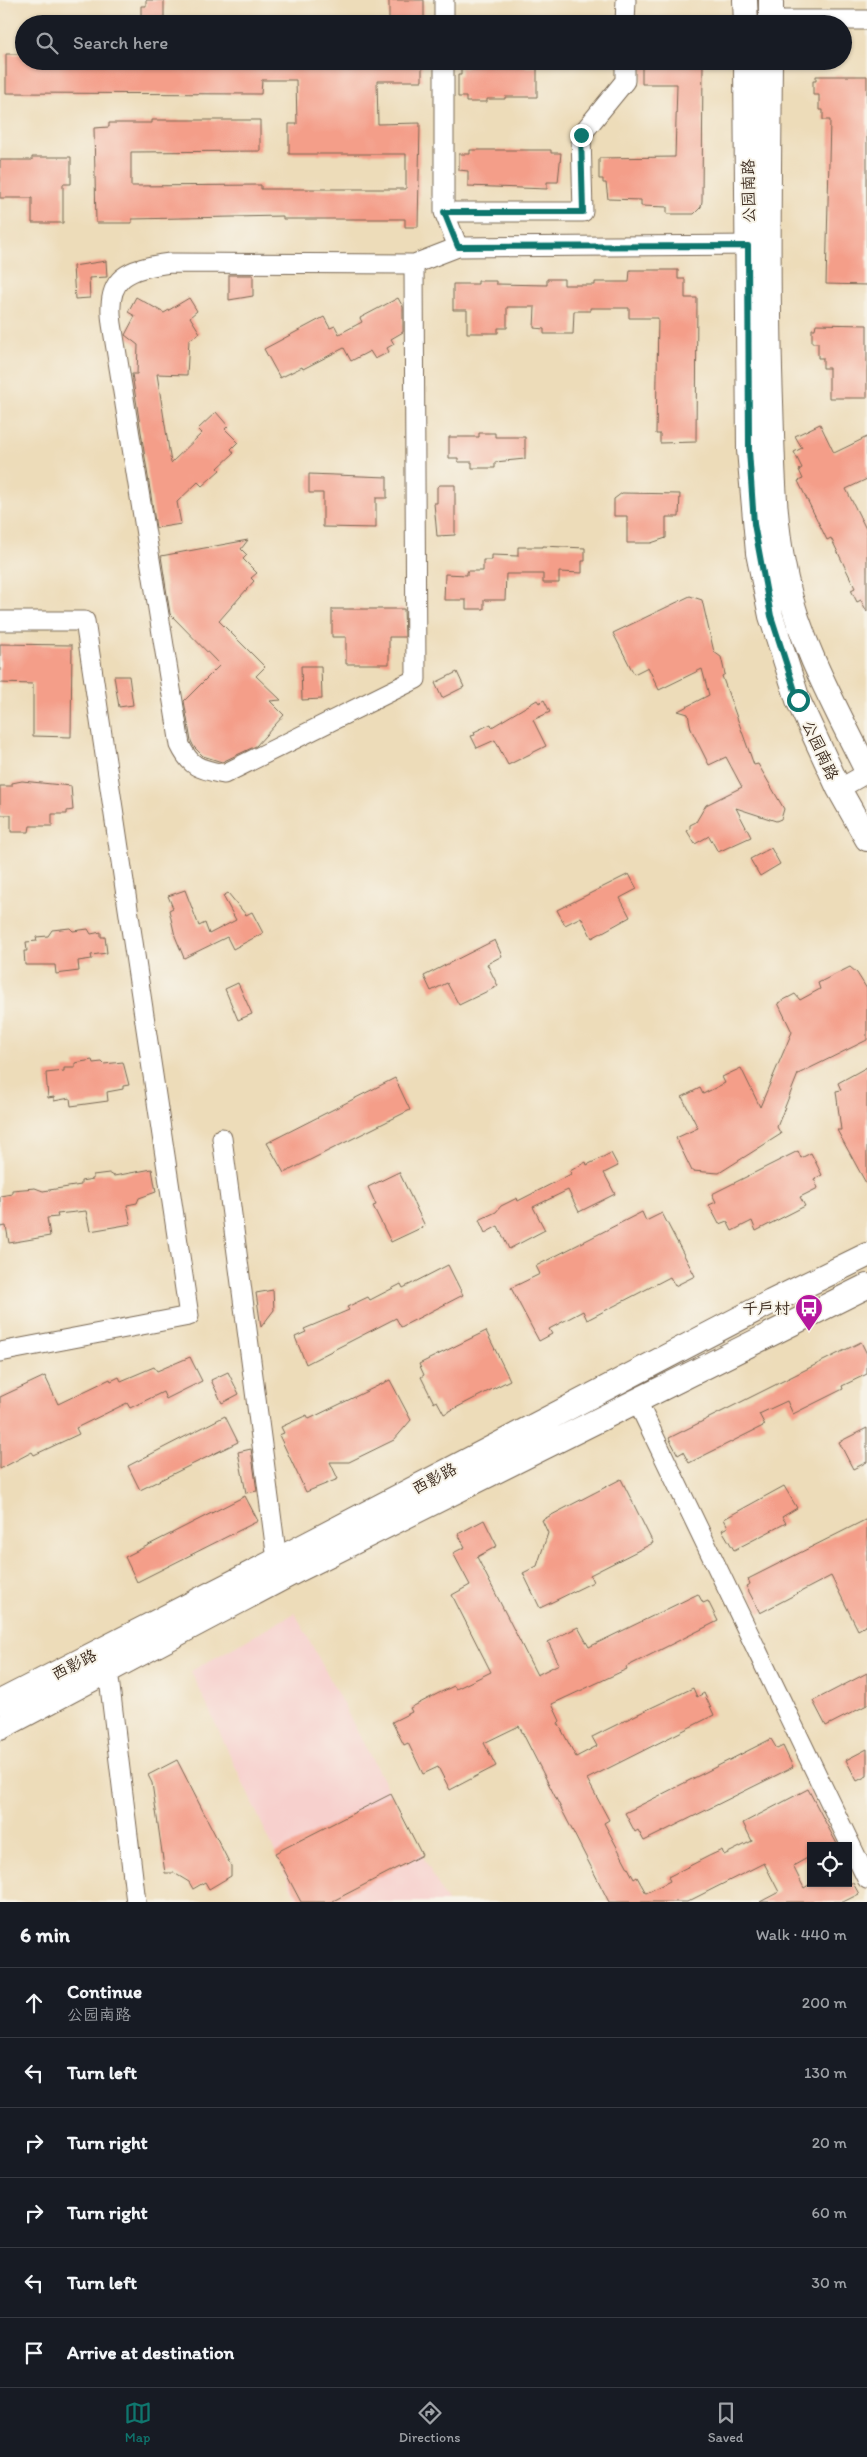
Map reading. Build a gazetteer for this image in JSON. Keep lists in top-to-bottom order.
{
  "streets": {
    "main road": ["公园南路", "西影路"]
  },
  "places": {
    "bus stop": ["千户村"]
  },
  "page": {
    "search": "Search here",
    "heading": ["6 min", "Walk · 440 m"],
    "list": [
      ["Continue", "公园南路", "200 m"],
      ["Turn left", "130 m"],
      ["Turn right", "20 m"],
      ["Turn right", "60 m"],
      ["Turn left", "30 m"],
      "Arrive at destination"
    ],
    "nav": ["Map", "Directions", "Saved"]
  }
}
